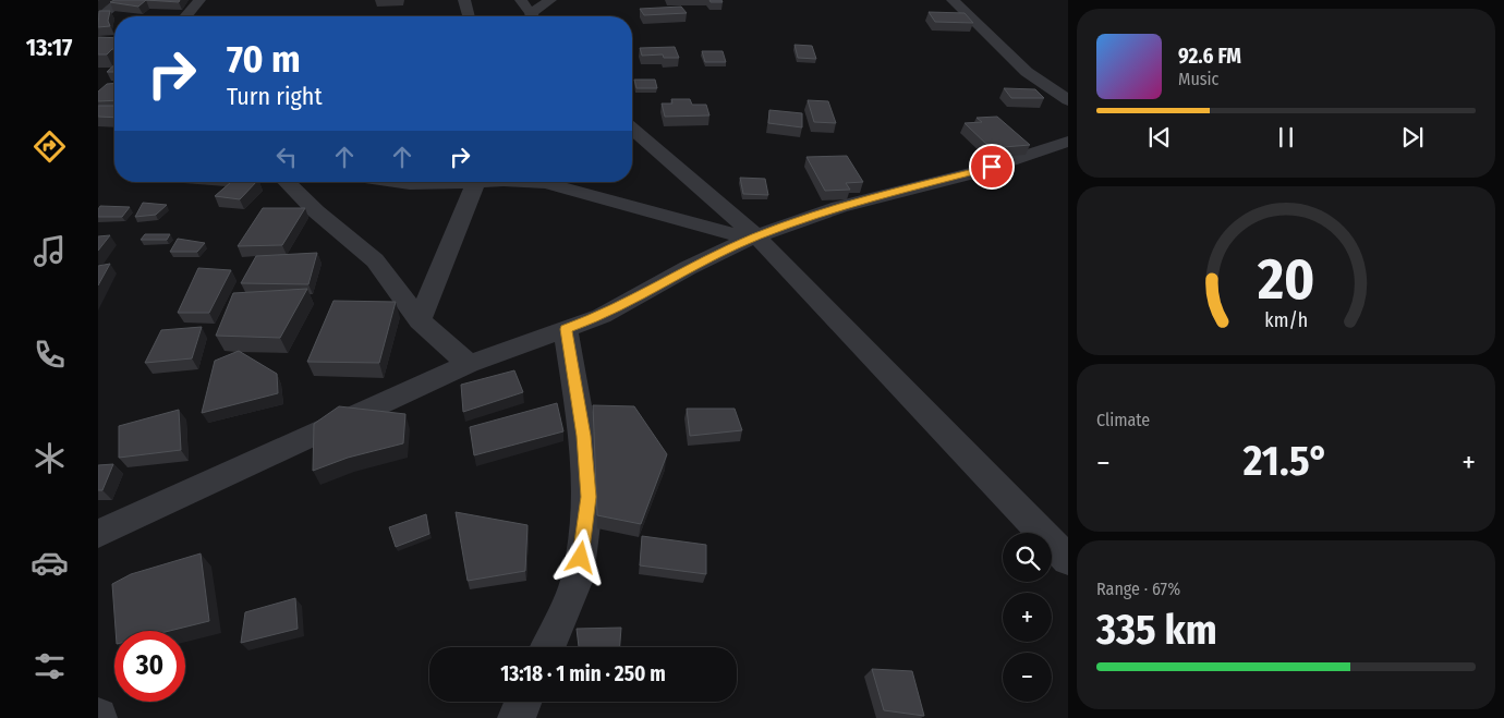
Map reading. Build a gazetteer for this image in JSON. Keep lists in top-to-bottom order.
{
  "page": {
    "tabs": "13:17",
    "turn": ["70 m", "Turn right"],
    "song": ["92.6 FM", "Music"],
    "tile": [
      "Climate",
      ["Range · 67%", "335 km"]
    ],
    "heat": ["−", "21.5°", "+"],
    "map_buttons": ["+", "−"],
    "limit": "30",
    "trip": "13:18 · 1 min · 250 m",
    "gauge": ["20", "km/h"]
  }
}
